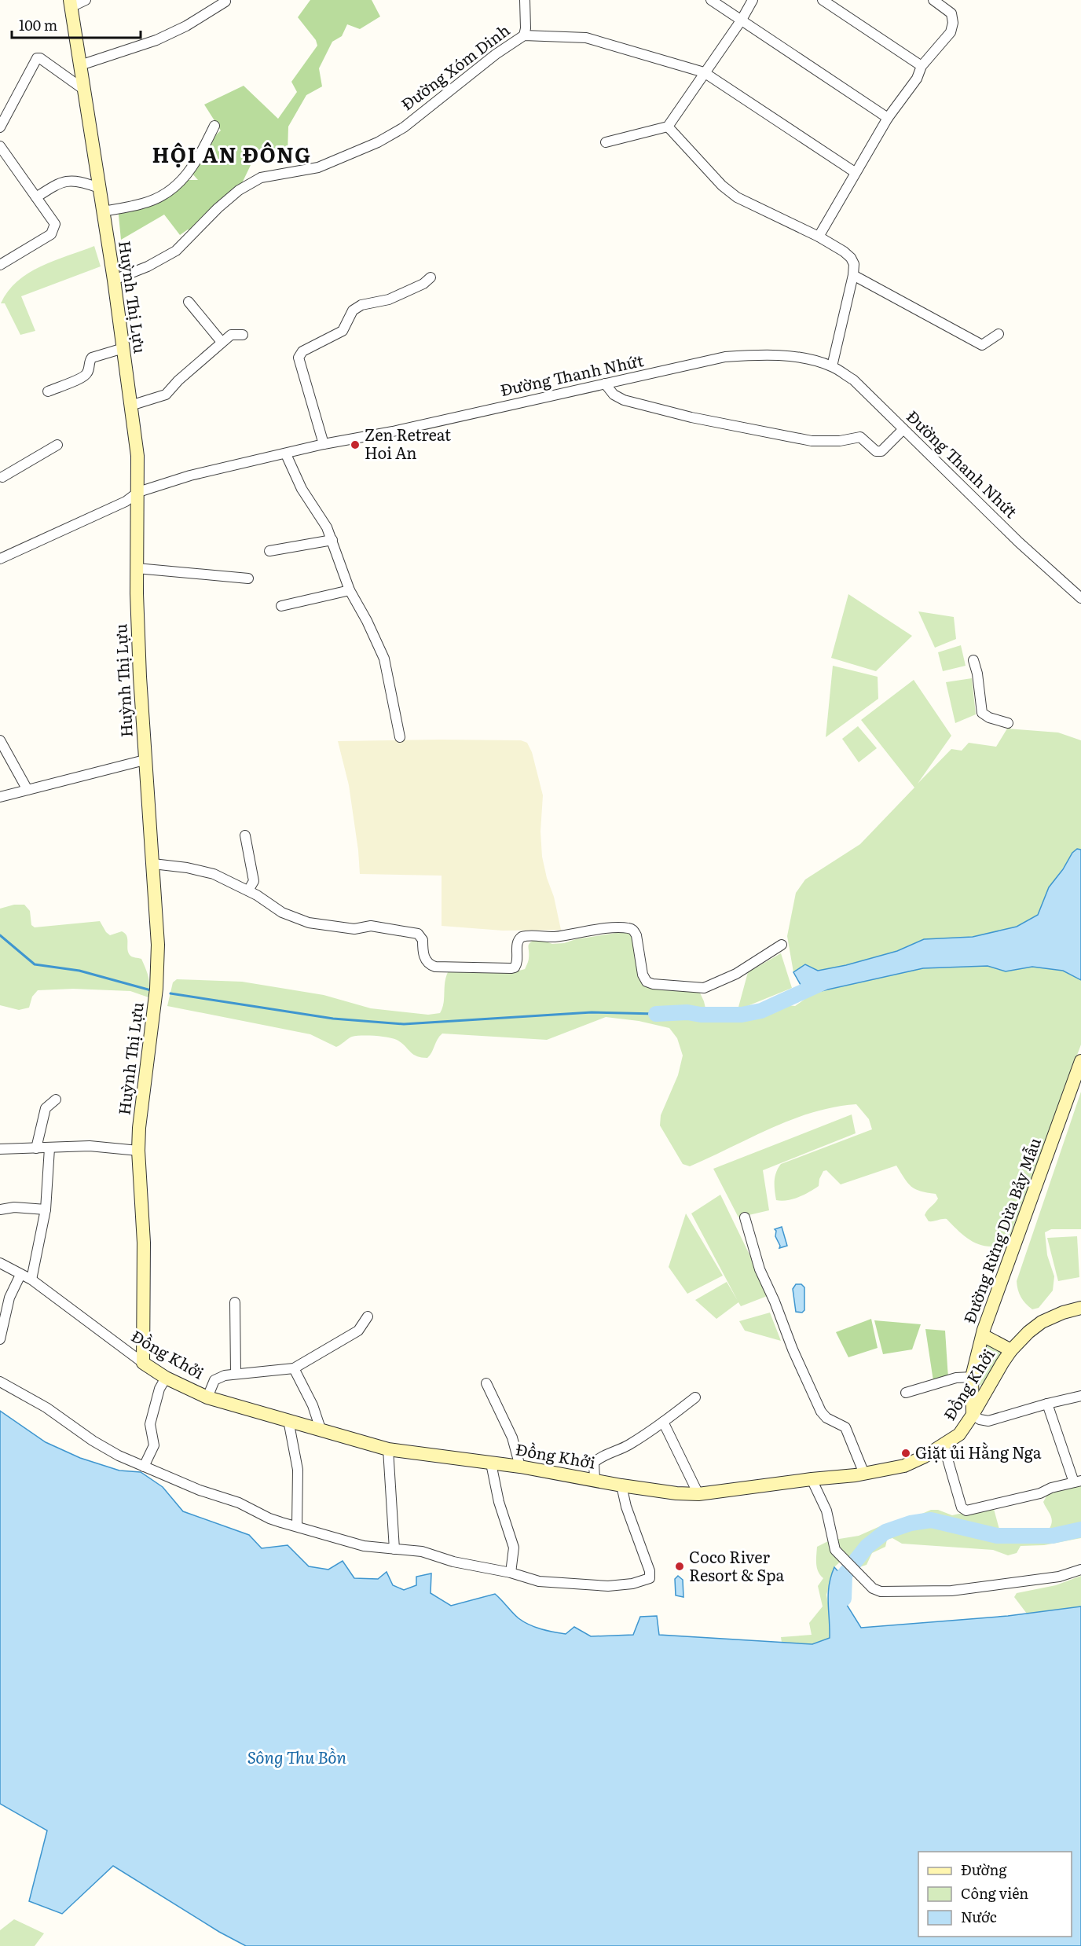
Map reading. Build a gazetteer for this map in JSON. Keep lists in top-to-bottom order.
{
  "streets": {
    "street": [
      "Đường Xóm Dinh",
      "Huỳnh Thị Lựu",
      "Đường Thanh Nhứt",
      "Đường Rừng Dừa Bảy Mẫu",
      "Đồng Khởi"
    ]
  },
  "crossings": [
    ["Đường Xóm Dinh", "Huỳnh Thị Lựu"],
    ["Huỳnh Thị Lựu", "Đường Thanh Nhứt"],
    ["Huỳnh Thị Lựu", "Đồng Khởi"],
    ["Đường Rừng Dừa Bảy Mẫu", "Đồng Khởi"]
  ],
  "districts": ["HỘI AN ĐÔNG"],
  "water": ["Sông Thu Bồn"],
  "places": ["Zen Retreat Hoi An", "Giặt ủi Hằng Nga", "Coco River Resort & Spa"],
  "legend": ["Đường", "Công viên", "Nước"],
  "scale_bar": "100 m"
}
